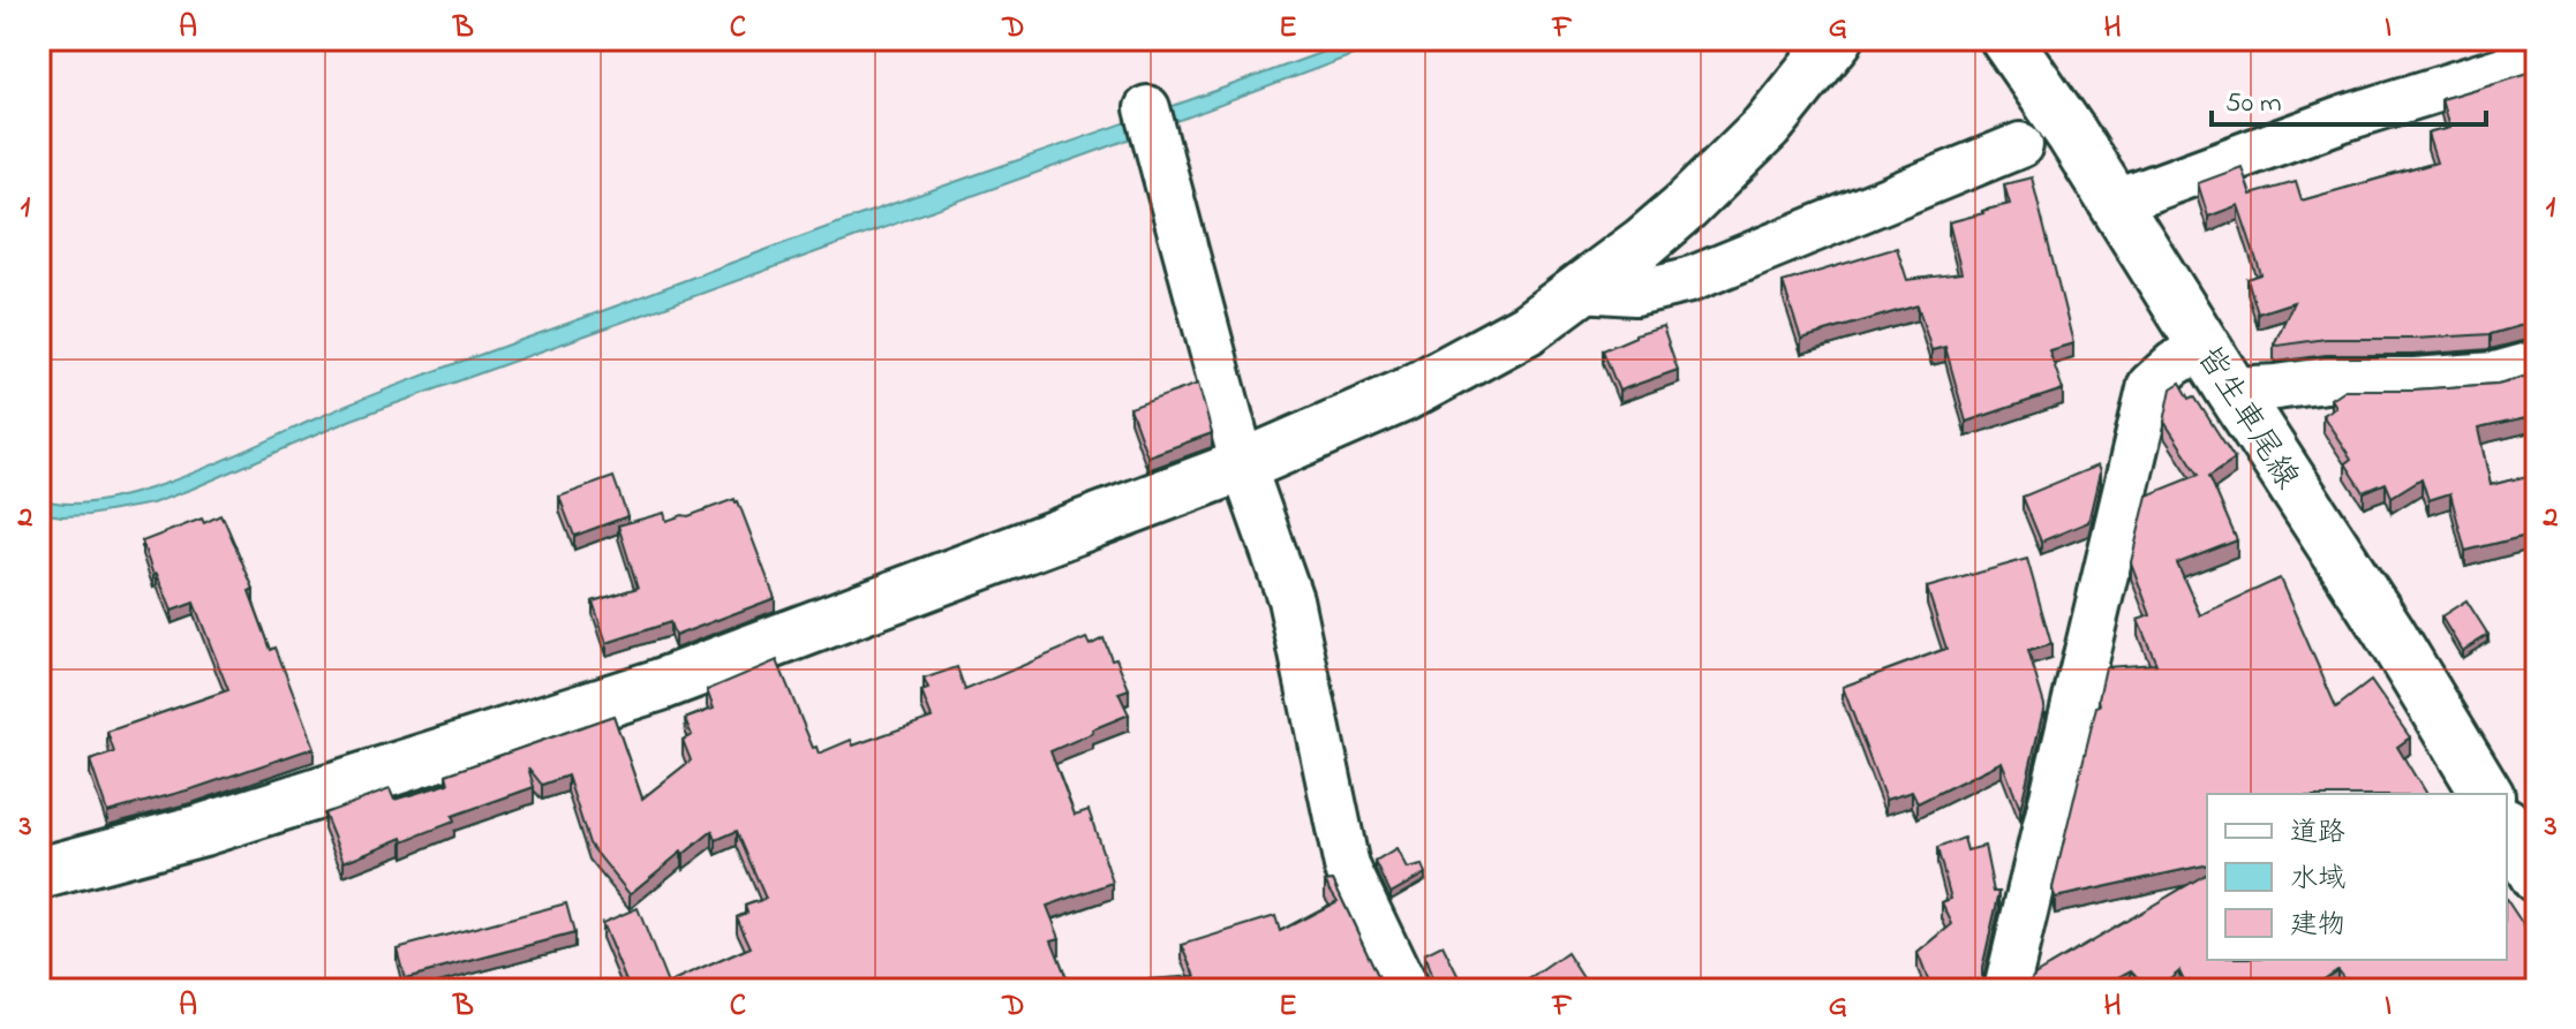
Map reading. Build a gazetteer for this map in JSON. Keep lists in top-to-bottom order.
{
  "streets": {
    "street": ["皆生車尾線"]
  },
  "legend": ["道路", "水域", "建物"],
  "scale_bar": "50 m",
  "grid": {
    "columns": [
      "A",
      "B",
      "C",
      "D",
      "E",
      "F",
      "G",
      "H",
      "I"
    ],
    "rows": ["1", "2", "3"]
  }
}
